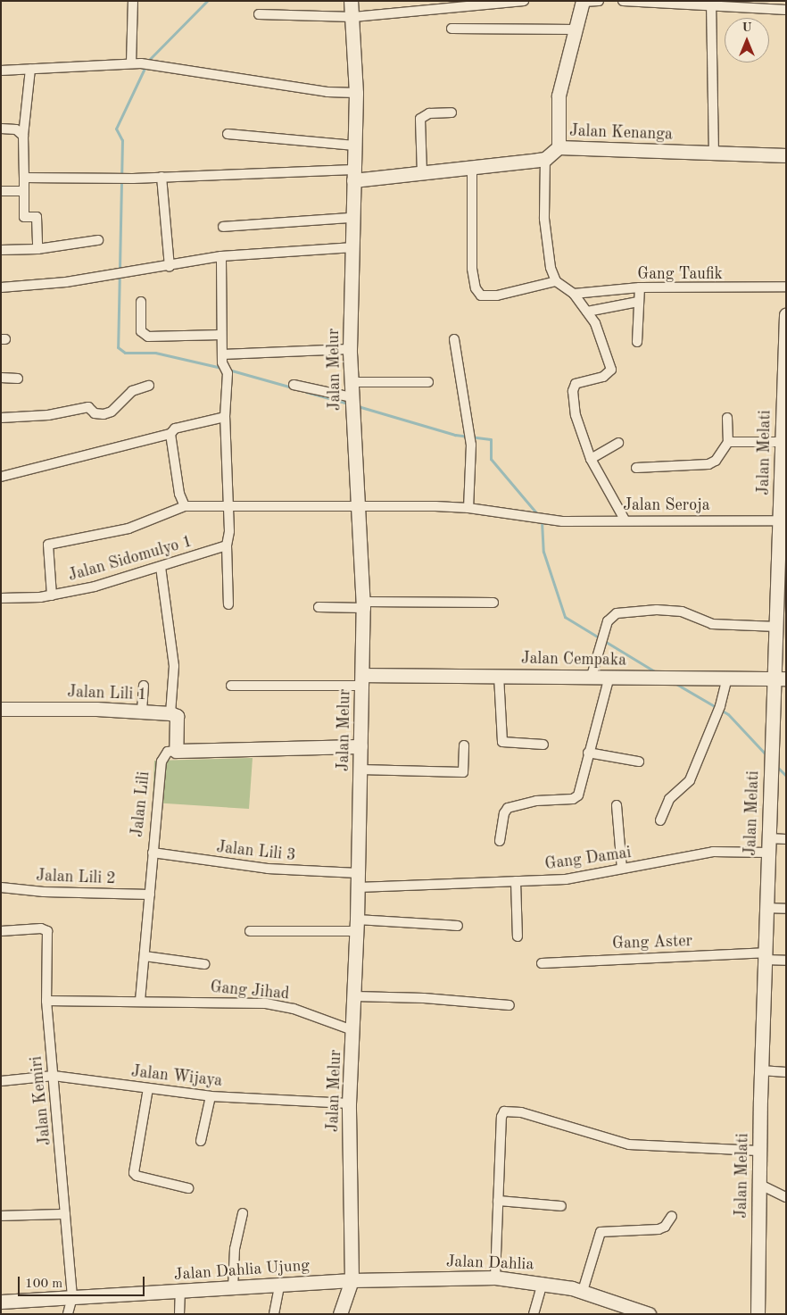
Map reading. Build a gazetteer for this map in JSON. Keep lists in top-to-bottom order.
{
  "streets": {
    "street": [
      "Jalan Kenanga",
      "Gang Taufik",
      "Jalan Melur",
      "Jalan Melati",
      "Jalan Seroja",
      "Jalan Sidomulyo 1",
      "Jalan Cempaka",
      "Jalan Lili 1",
      "Jalan Lili",
      "Jalan Lili 3",
      "Gang Damai",
      "Jalan Lili 2",
      "Gang Aster",
      "Gang Jihad",
      "Jalan Wijaya",
      "Jalan Kemiri",
      "Jalan Dahlia",
      "Jalan Dahlia Ujung"
    ]
  },
  "crossings": [
    ["Jalan Melur", "Jalan Cempaka"],
    ["Jalan Melur", "Jalan Lili 3"],
    ["Jalan Melur", "Gang Damai"],
    ["Jalan Melur", "Gang Jihad"],
    ["Jalan Melur", "Jalan Wijaya"],
    ["Jalan Melur", "Jalan Dahlia"],
    ["Jalan Melur", "Jalan Dahlia Ujung"],
    ["Jalan Melati", "Jalan Seroja"],
    ["Jalan Melati", "Jalan Cempaka"],
    ["Jalan Melati", "Gang Damai"],
    ["Jalan Melati", "Gang Aster"],
    ["Jalan Lili", "Jalan Lili 3"],
    ["Jalan Lili", "Jalan Lili 2"],
    ["Jalan Lili", "Gang Jihad"],
    ["Gang Jihad", "Jalan Kemiri"],
    ["Jalan Wijaya", "Jalan Kemiri"],
    ["Jalan Kemiri", "Jalan Dahlia Ujung"],
    ["Jalan Dahlia", "Jalan Dahlia Ujung"]
  ],
  "scale_bar": "100 m",
  "north": "top"
}
